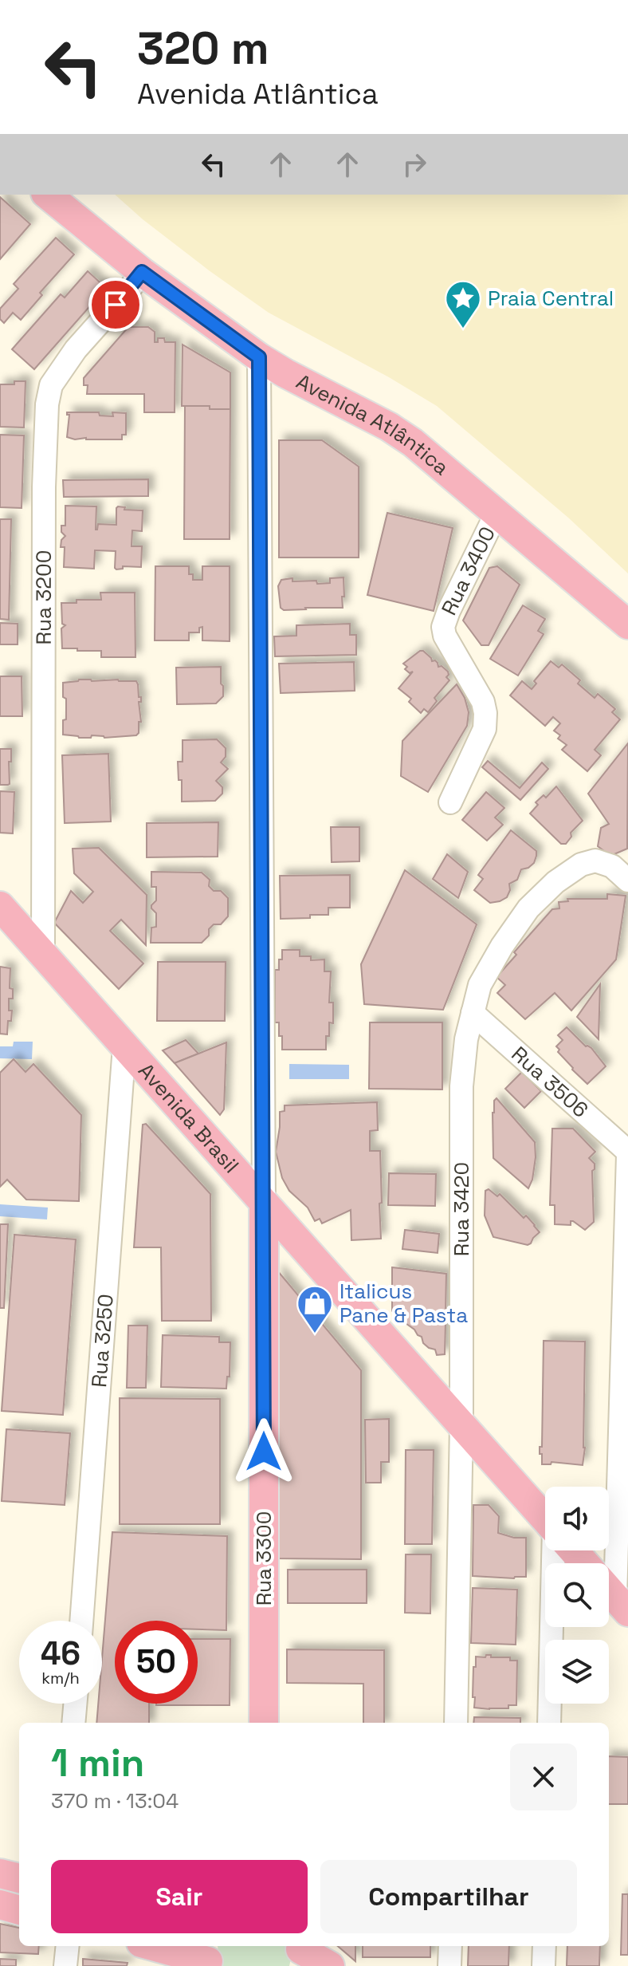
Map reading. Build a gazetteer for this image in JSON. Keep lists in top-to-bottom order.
{
  "streets": {
    "main road": ["Avenida Atlântica", "Avenida Brasil", "Rua 3300"],
    "street": [
      "Rua 3400",
      "Rua 3200",
      "Rua 3506",
      "Rua 3420",
      "Rua 3250"
    ]
  },
  "crossings": [
    ["Avenida Atlântica", "Rua 3400"],
    ["Avenida Atlântica", "Rua 3200"],
    ["Avenida Atlântica", "Rua 3300"],
    ["Rua 3200", "Avenida Brasil"],
    ["Rua 3506", "Rua 3420"],
    ["Avenida Brasil", "Rua 3420"],
    ["Avenida Brasil", "Rua 3250"],
    ["Avenida Brasil", "Rua 3300"]
  ],
  "places": {
    "place": ["Praia Central"],
    "shop": ["Italicus Pane & Pasta"]
  },
  "page": {
    "turn": ["320 m", "Avenida Atlântica"],
    "speed": "46 km/h",
    "limit": "50",
    "heading": ["1 min", "370 m · 13:04"],
    "buttons": ["Sair", "Compartilhar"]
  }
}
